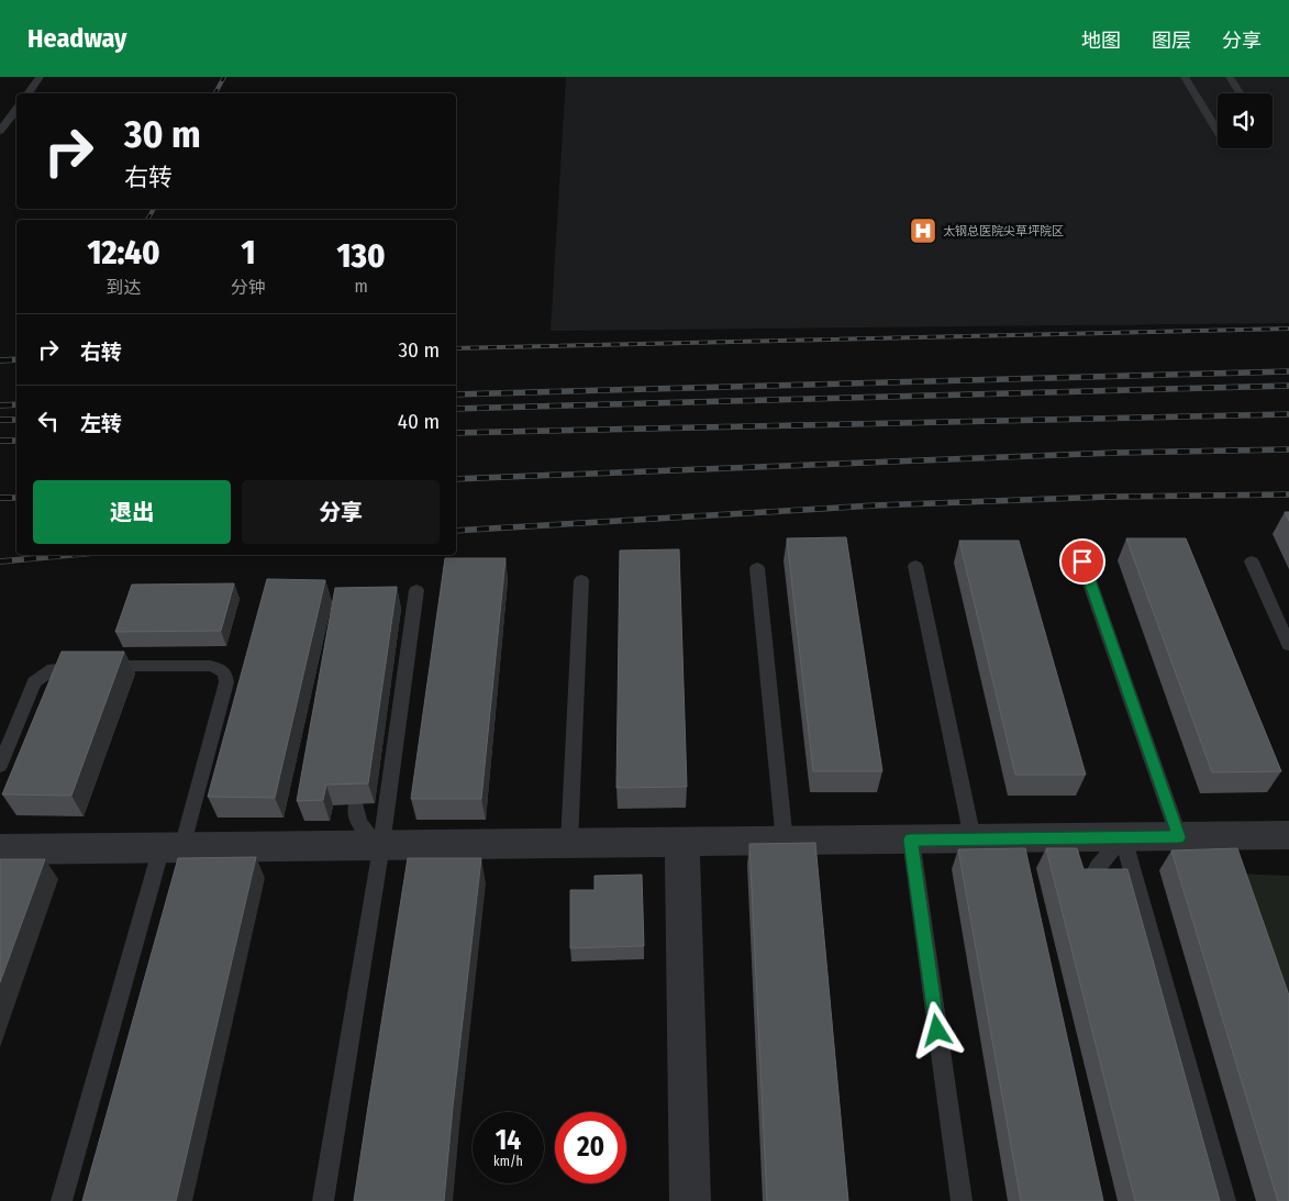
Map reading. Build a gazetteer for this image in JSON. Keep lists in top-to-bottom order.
{
  "places": {
    "hospital": ["太钢总医院尖草坪院区"]
  },
  "page": {
    "header": "Headway",
    "nav": ["地图", "图层", "分享"],
    "turn": ["30 m", "右转"],
    "eta": [
      "12:40",
      "到达",
      "1",
      "分钟",
      "130",
      "m"
    ],
    "list": [
      {
        "name": "右转",
        "value": "30 m"
      },
      {
        "name": "左转",
        "value": "40 m"
      }
    ],
    "buttons": ["退出", "分享"],
    "speed": "14 km/h",
    "limit": "20"
  }
}
